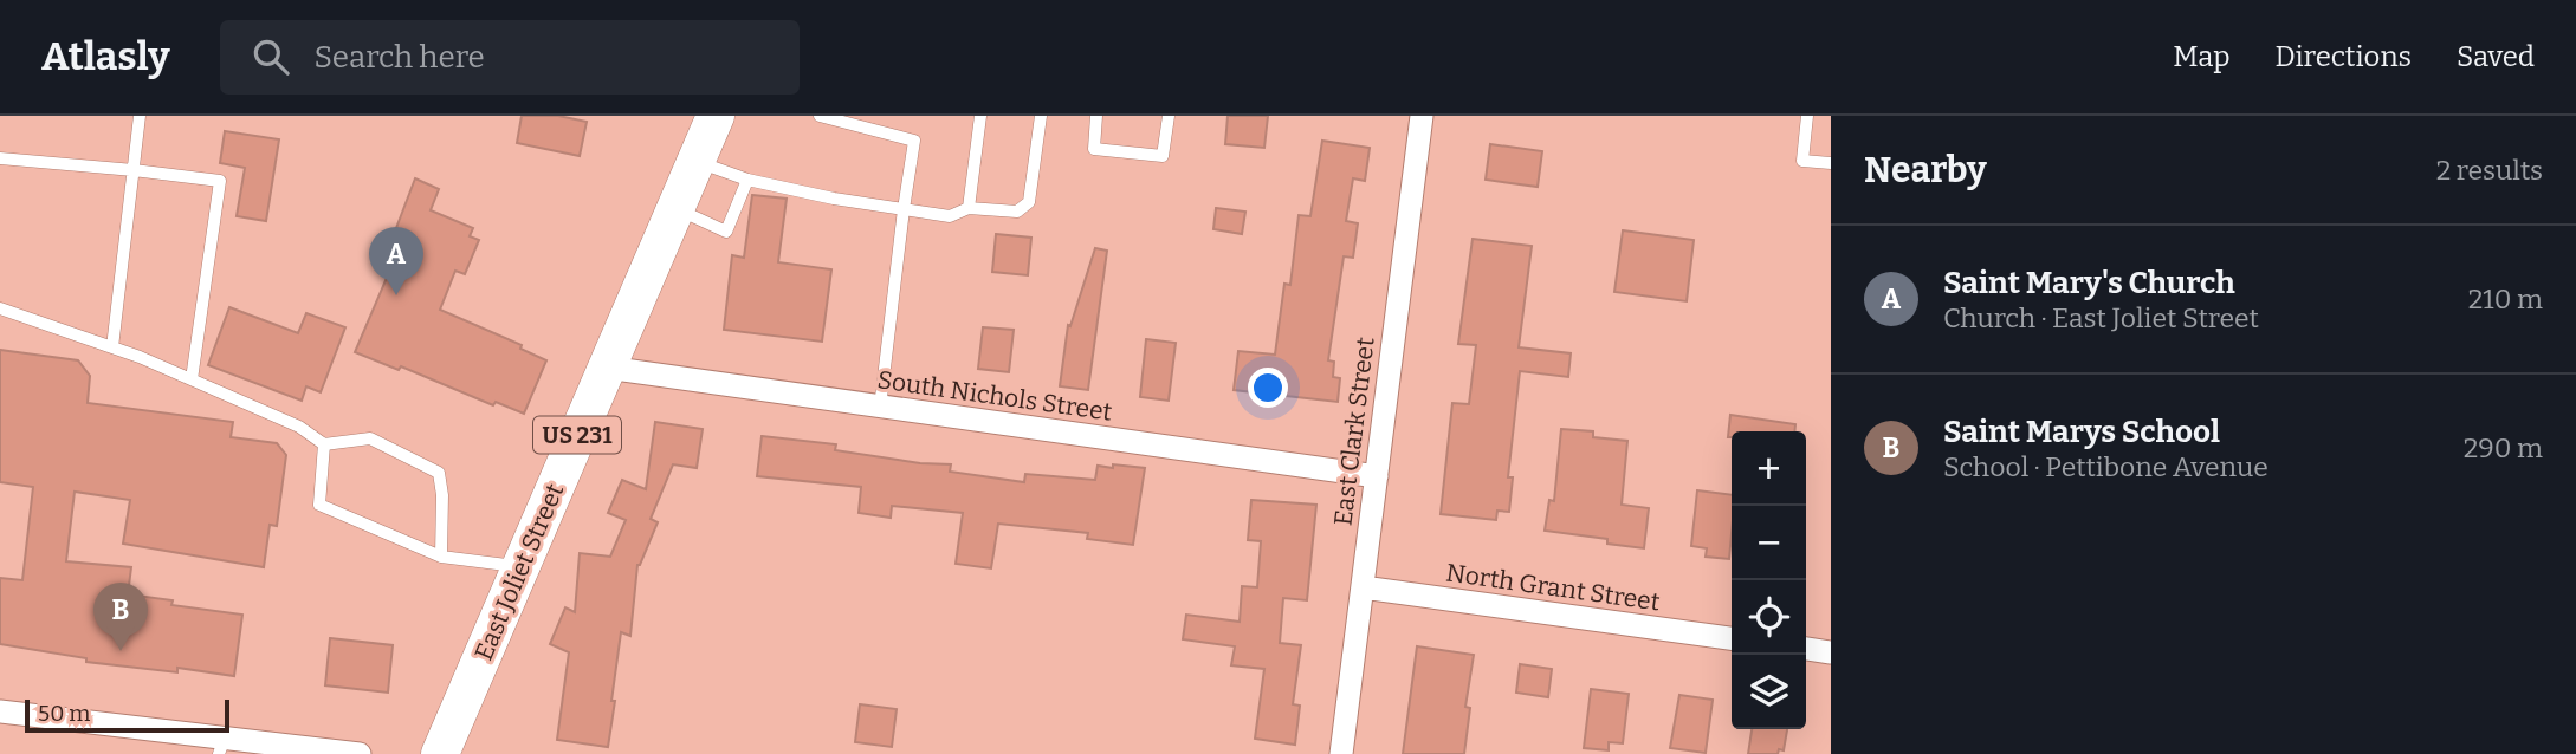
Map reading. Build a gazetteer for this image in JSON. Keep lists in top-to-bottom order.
{
  "streets": {
    "main road": ["US 231", "East Joliet Street"],
    "street": ["South Nichols Street", "East Clark Street", "North Grant Street"]
  },
  "crossings": [
    ["South Nichols Street", "East Clark Street"],
    ["South Nichols Street", "East Joliet Street"],
    ["East Clark Street", "North Grant Street"]
  ],
  "scale_bar": "50 m",
  "page": {
    "header": "Atlasly",
    "search": "Search here",
    "nav": ["Map", "Directions", "Saved"],
    "heading": ["Nearby", "2 results"],
    "list": [
      {
        "mark": "A",
        "name": "Saint Mary's Church",
        "note": "Church · East Joliet Street",
        "value": "210 m"
      },
      {
        "mark": "B",
        "name": "Saint Marys School",
        "note": "School · Pettibone Avenue",
        "value": "290 m"
      }
    ],
    "pins": ["A", "B"],
    "map_buttons": ["+", "−"],
    "scale": "50 m"
  }
}
